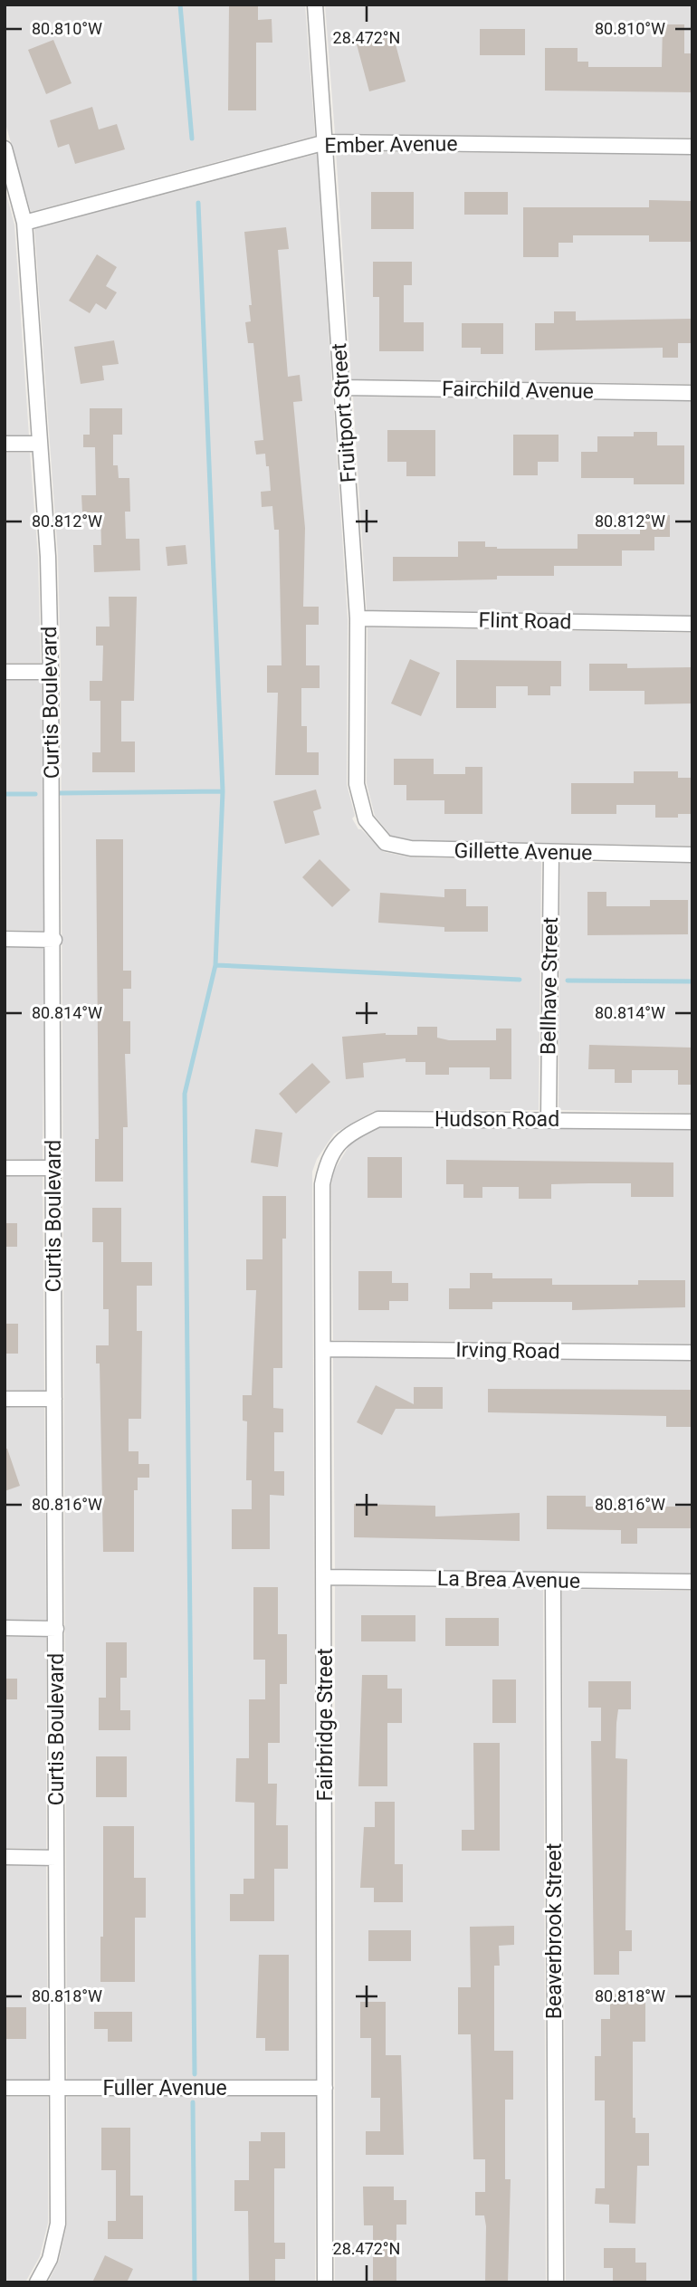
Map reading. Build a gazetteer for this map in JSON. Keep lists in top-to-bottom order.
{
  "streets": {
    "street": [
      "Ember Avenue",
      "Fairchild Avenue",
      "Fruitport Street",
      "Flint Road",
      "Curtis Boulevard",
      "Gillette Avenue",
      "Bellhave Street",
      "Hudson Road",
      "Irving Road",
      "La Brea Avenue",
      "Fairbridge Street",
      "Beaverbrook Street",
      "Fuller Avenue"
    ]
  },
  "crossings": [
    ["Ember Avenue", "Fruitport Street"],
    ["Ember Avenue", "Curtis Boulevard"],
    ["Fairchild Avenue", "Fruitport Street"],
    ["Fruitport Street", "Flint Road"],
    ["Fruitport Street", "Gillette Avenue"],
    ["Curtis Boulevard", "Fuller Avenue"],
    ["Gillette Avenue", "Bellhave Street"],
    ["Bellhave Street", "Hudson Road"],
    ["Hudson Road", "Fairbridge Street"],
    ["Irving Road", "Fairbridge Street"],
    ["La Brea Avenue", "Fairbridge Street"],
    ["La Brea Avenue", "Beaverbrook Street"],
    ["Fairbridge Street", "Fuller Avenue"]
  ],
  "coordinates": [
    "80.810°W",
    "28.472°N",
    "80.812°W",
    "80.814°W",
    "80.816°W",
    "80.818°W"
  ]
}
